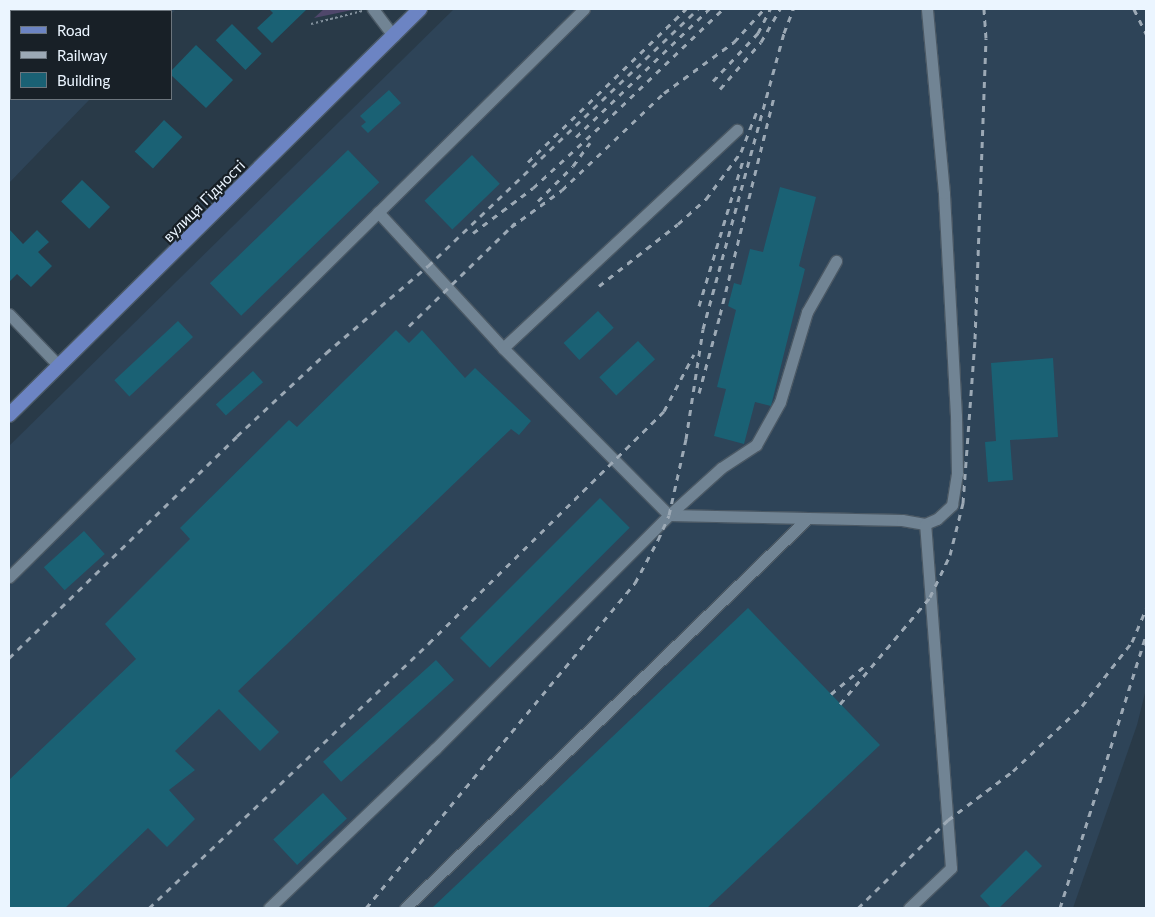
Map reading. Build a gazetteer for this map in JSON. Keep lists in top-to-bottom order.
{
  "streets": {
    "main road": ["вулиця Гідності"]
  },
  "legend": ["Road", "Railway", "Building"]
}
